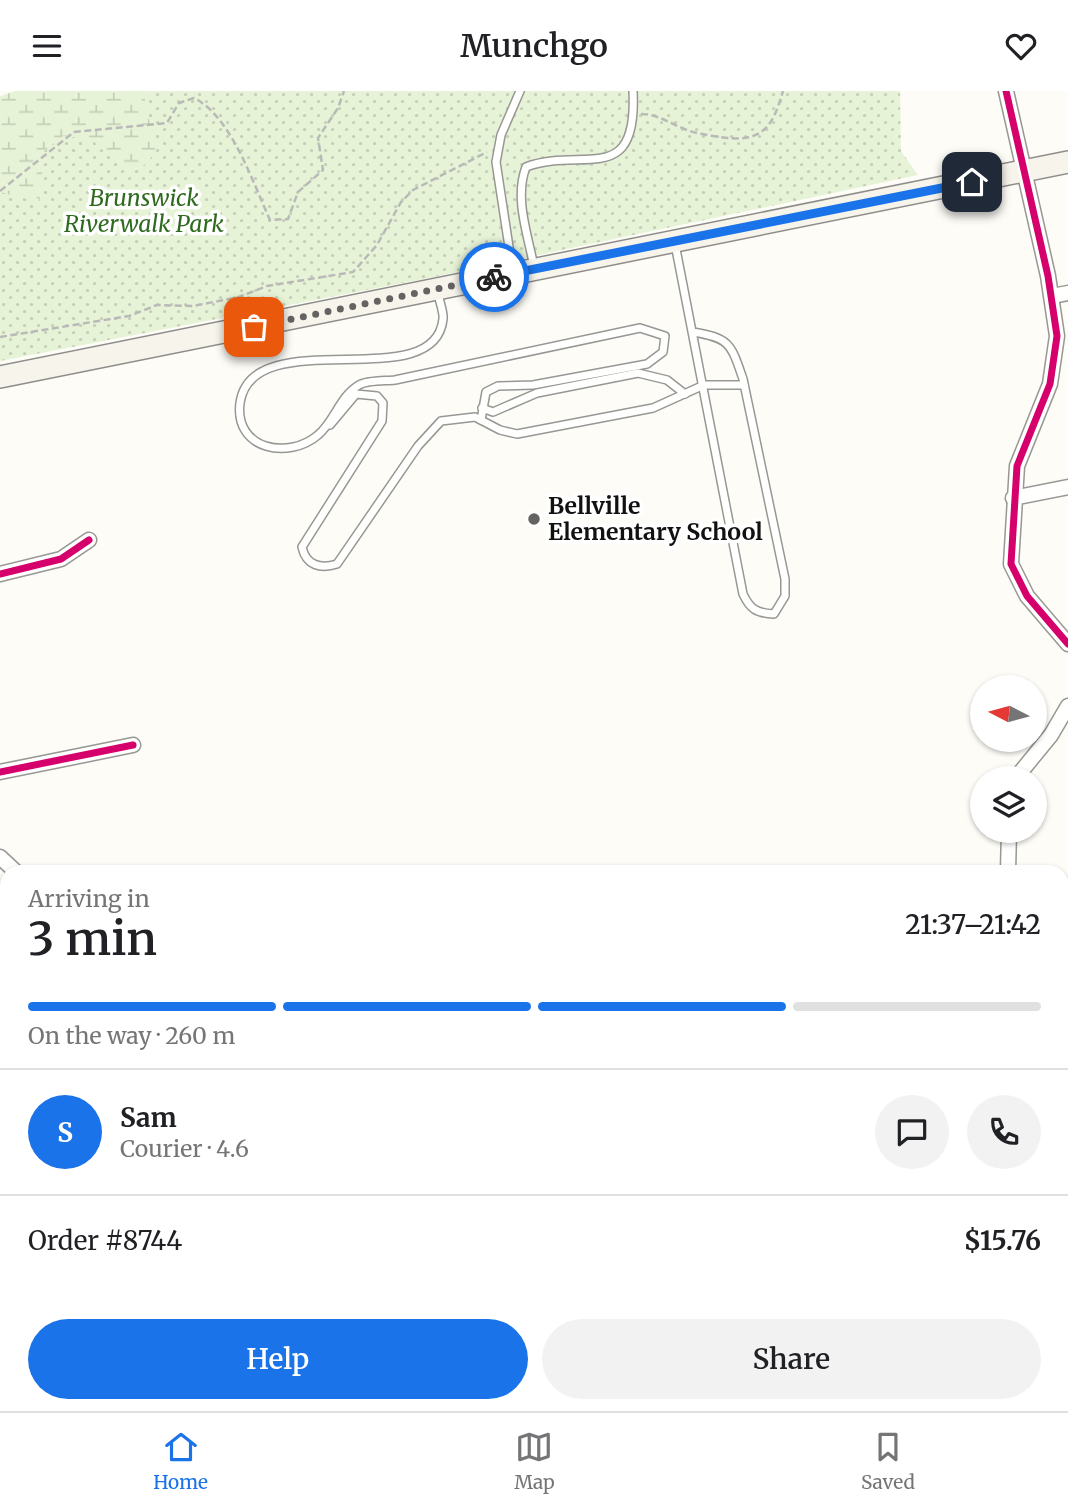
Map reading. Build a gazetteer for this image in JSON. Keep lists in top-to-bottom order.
{
  "parks": ["Brunswick Riverwalk Park"],
  "places": ["Bellville Elementary School"],
  "north": "left",
  "page": {
    "header": "Munchgo",
    "heading": ["3 min", "Arriving in", "21:37–21:42"],
    "panel": [
      "Sam",
      "Courier · 4.6",
      "Order #8744",
      "$15.76"
    ],
    "bar": "On the way · 260 m",
    "round": "S",
    "buttons": ["Help", "Share"],
    "tabs": ["Home", "Map", "Saved"]
  }
}
